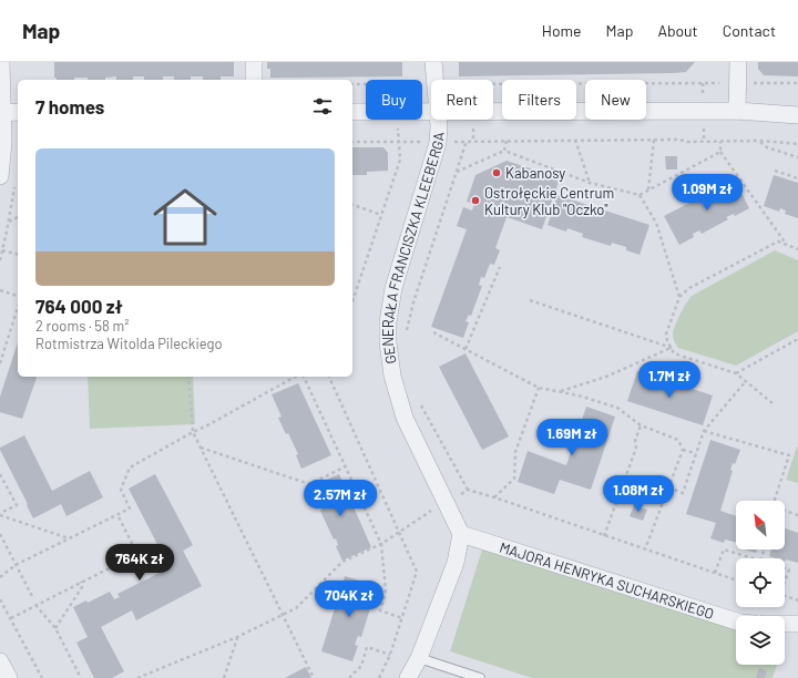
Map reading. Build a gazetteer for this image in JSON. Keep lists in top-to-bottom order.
{
  "streets": {
    "street": ["GENERAŁA FRANCISZKA KLEEBERGA", "MAJORA HENRYKA SUCHARSKIEGO"]
  },
  "crossings": [
    ["GENERAŁA FRANCISZKA KLEEBERGA", "MAJORA HENRYKA SUCHARSKIEGO"]
  ],
  "places": ["Kabanosy", "Ostrołęckie Centrum Kultury Klub \"Oczko\""],
  "north": "top left",
  "page": {
    "header": "Map",
    "nav": [
      "Home",
      "Map",
      "About",
      "Contact"
    ],
    "chip": [
      "Buy",
      "Rent",
      "Filters",
      "New"
    ],
    "heading": "7 homes",
    "list": [
      {
        "name": "764 000 zł",
        "note": "2 rooms · 58 m² · Rotmistrza Witolda Pileckiego"
      }
    ],
    "price": [
      "1.09M zł",
      "1.7M zł",
      "1.69M zł",
      "1.08M zł",
      "2.57M zł",
      "764K zł",
      "704K zł"
    ]
  }
}
